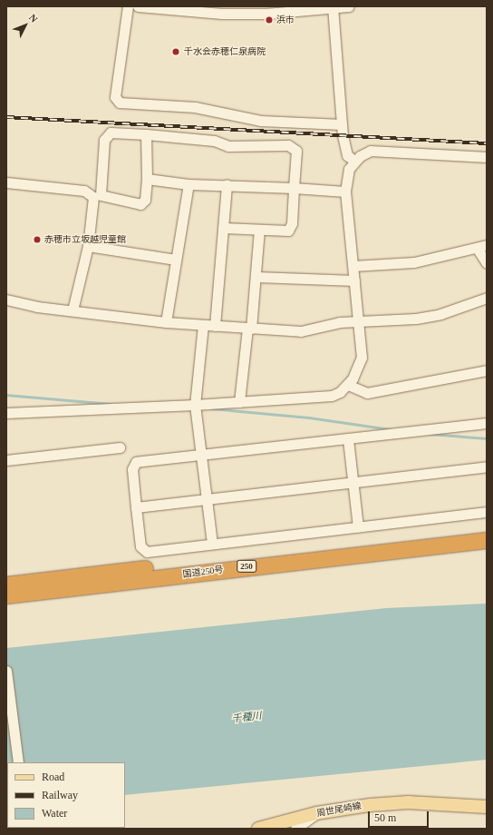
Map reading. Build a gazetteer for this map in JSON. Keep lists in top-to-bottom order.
{
  "streets": {
    "highway": ["250", "国道250号"],
    "main road": ["周世尾崎線"]
  },
  "water": ["千種川"],
  "places": ["浜市", "千水会赤穂仁泉病院", "赤穂市立坂越児童館"],
  "legend": ["Road", "Railway", "Water"],
  "scale_bar": "50 m",
  "north": "top right"
}
